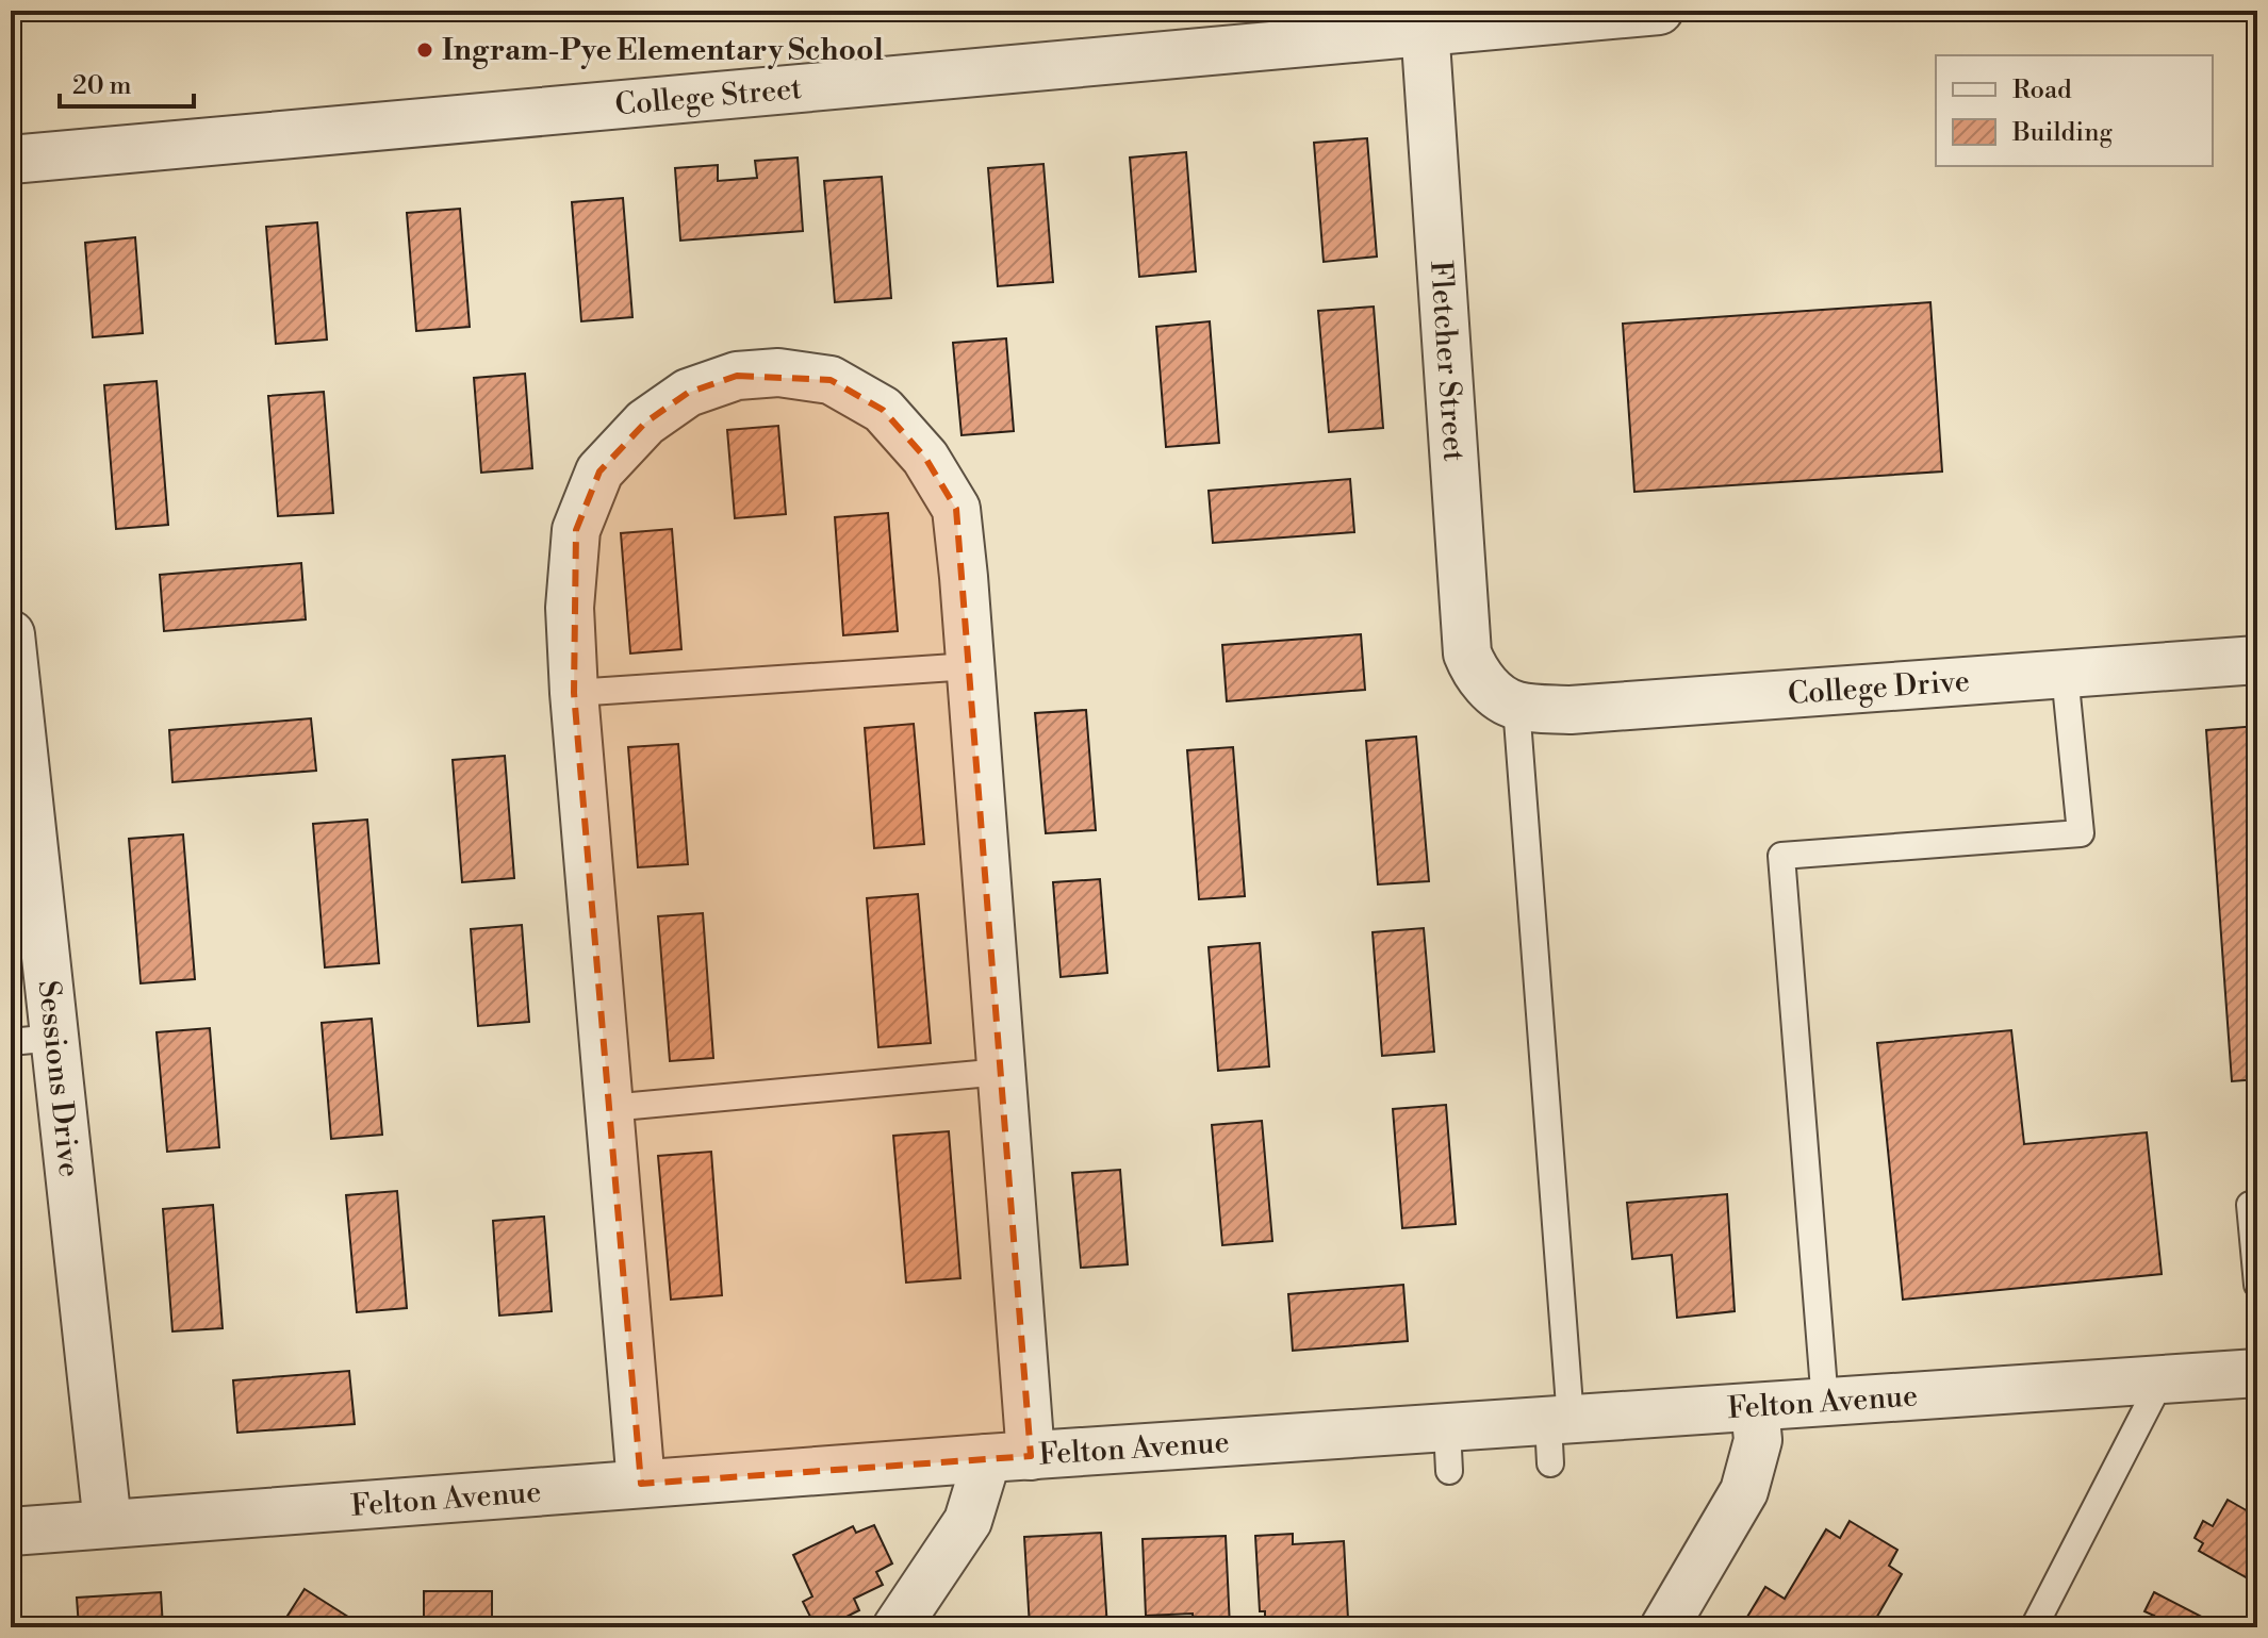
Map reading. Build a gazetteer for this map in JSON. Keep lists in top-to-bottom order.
{
  "streets": {
    "street": [
      "College Street",
      "Fletcher Street",
      "College Drive",
      "Sessions Drive",
      "Felton Avenue"
    ]
  },
  "crossings": [
    ["College Street", "Fletcher Street"],
    ["Fletcher Street", "College Drive"],
    ["Sessions Drive", "Felton Avenue"]
  ],
  "places": ["Ingram-Pye Elementary School"],
  "legend": ["Road", "Building"],
  "scale_bar": "20 m"
}
